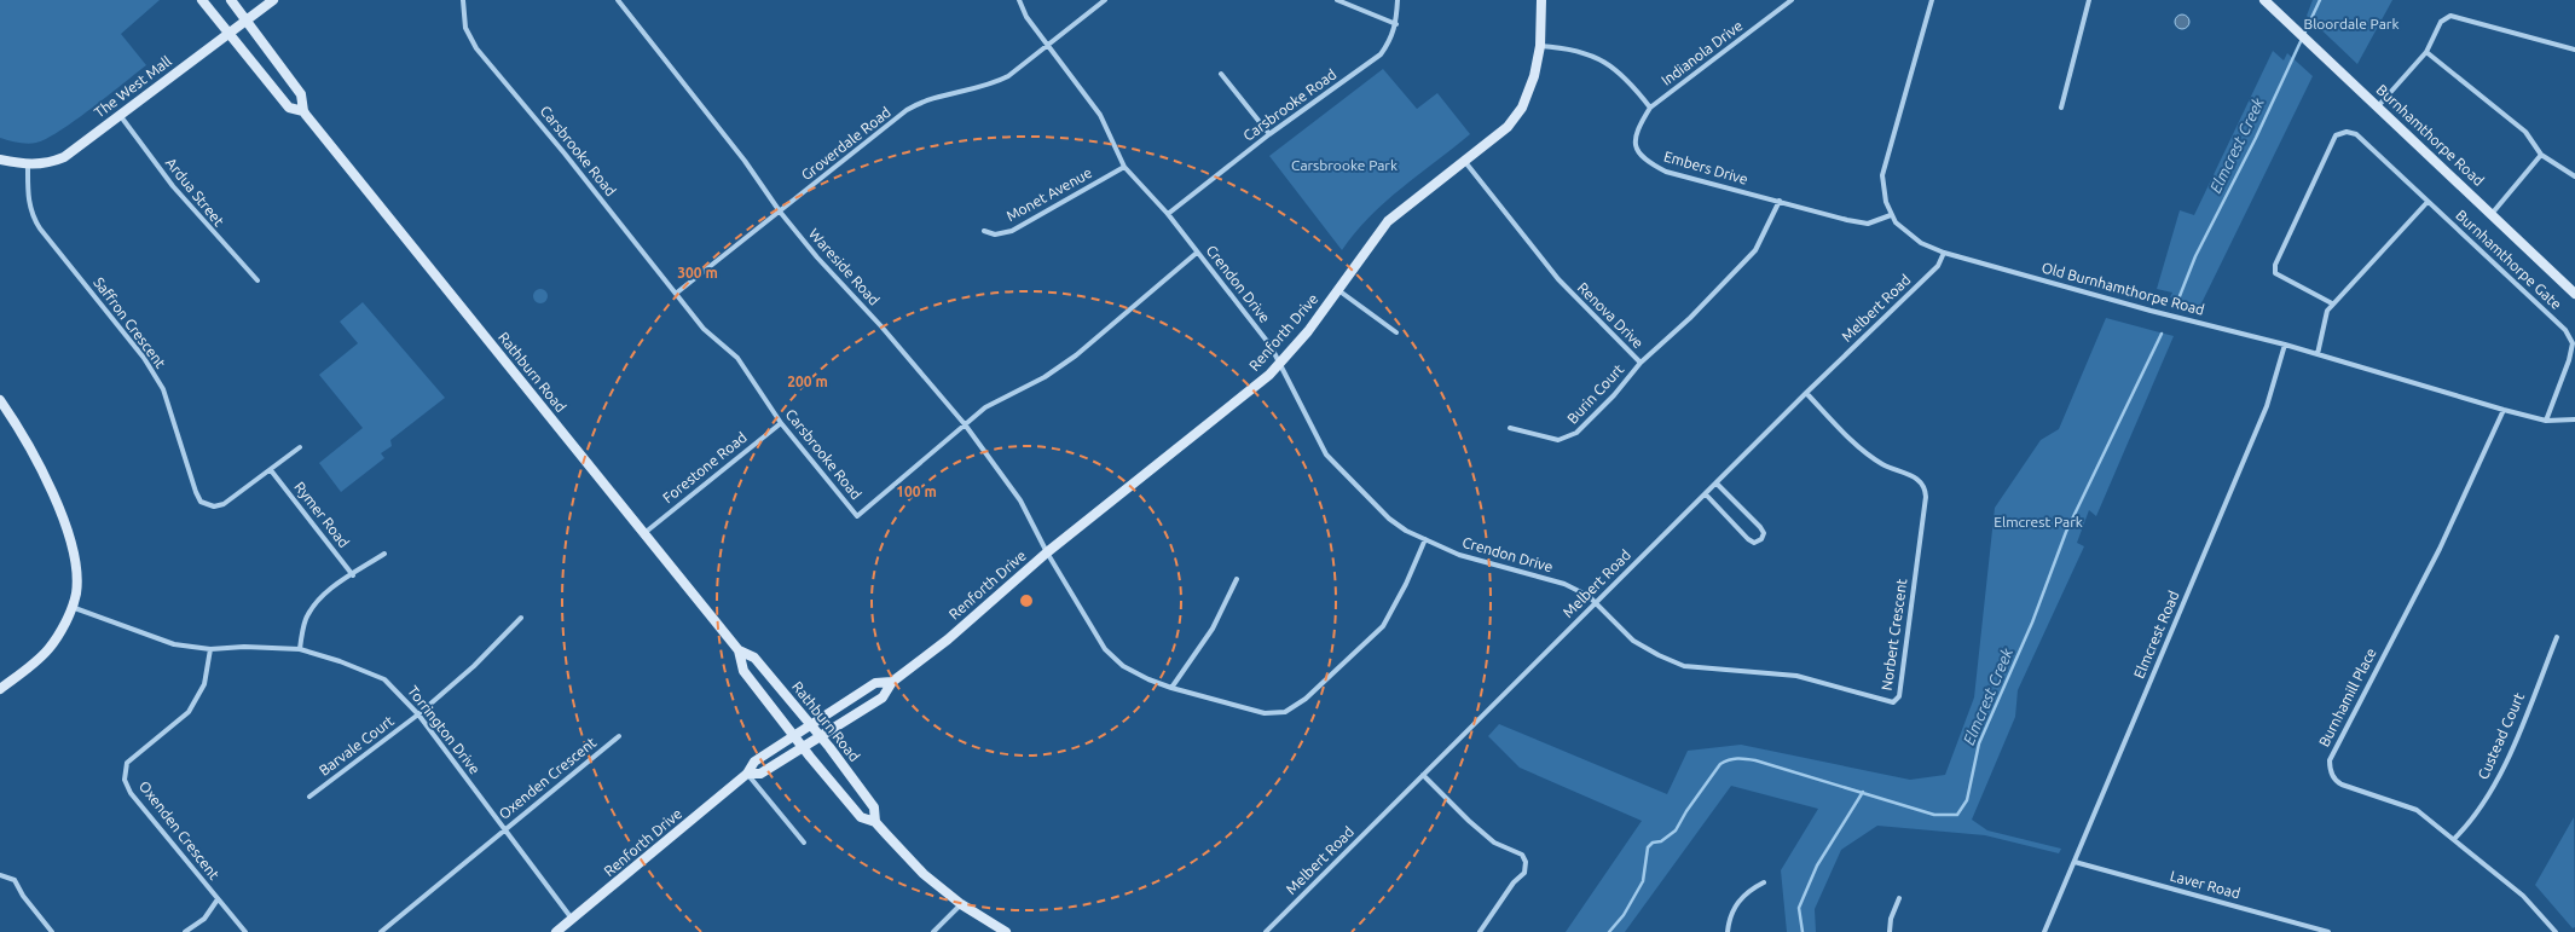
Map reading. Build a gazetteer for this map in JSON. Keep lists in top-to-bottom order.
{
  "streets": {
    "street": [
      "Indianola Drive",
      "The West Mall",
      "Carsbrooke Road",
      "Burnhamthorpe Road",
      "Groverdale Road",
      "Embers Drive",
      "Ardua Street",
      "Monet Avenue",
      "Burnhamthorpe Gate",
      "Wareside Road",
      "Crendon Drive",
      "Old Burnhamthorpe Road",
      "Melbert Road",
      "Renova Drive",
      "Saffron Crescent",
      "Renforth Drive",
      "Rathburn Road",
      "Burin Court",
      "Forestone Road",
      "Rymer Road",
      "Norbert Crescent",
      "Elmcrest Road",
      "Burnhamill Place",
      "Torrington Drive",
      "Custead Court",
      "Barvale Court",
      "Oxenden Crescent",
      "Laver Road"
    ]
  },
  "crossings": [
    ["Indianola Drive", "Embers Drive"],
    ["The West Mall", "Ardua Street"],
    ["The West Mall", "Saffron Crescent"],
    ["The West Mall", "Rathburn Road"],
    ["Carsbrooke Road", "Groverdale Road"],
    ["Carsbrooke Road", "Wareside Road"],
    ["Carsbrooke Road", "Crendon Drive"],
    ["Carsbrooke Road", "Forestone Road"],
    ["Groverdale Road", "Wareside Road"],
    ["Groverdale Road", "Crendon Drive"],
    ["Embers Drive", "Old Burnhamthorpe Road"],
    ["Embers Drive", "Renova Drive"],
    ["Monet Avenue", "Crendon Drive"],
    ["Burnhamthorpe Gate", "Old Burnhamthorpe Road"],
    ["Wareside Road", "Crendon Drive"],
    ["Wareside Road", "Renforth Drive"],
    ["Crendon Drive", "Melbert Road"],
    ["Crendon Drive", "Renforth Drive"],
    ["Crendon Drive", "Norbert Crescent"],
    ["Old Burnhamthorpe Road", "Melbert Road"],
    ["Old Burnhamthorpe Road", "Elmcrest Road"],
    ["Old Burnhamthorpe Road", "Burnhamill Place"],
    ["Melbert Road", "Norbert Crescent"],
    ["Renova Drive", "Renforth Drive"],
    ["Renova Drive", "Burin Court"],
    ["Saffron Crescent", "Rymer Road"],
    ["Renforth Drive", "Rathburn Road"],
    ["Renforth Drive", "Torrington Drive"],
    ["Rathburn Road", "Forestone Road"],
    ["Elmcrest Road", "Laver Road"],
    ["Burnhamill Place", "Custead Court"],
    ["Torrington Drive", "Barvale Court"],
    ["Torrington Drive", "Oxenden Crescent"]
  ],
  "water": ["Elmcrest Creek"],
  "parks": ["Bloordale Park", "Carsbrooke Park", "Elmcrest Park"],
  "rings": ["300 m", "200 m", "100 m"]
}
